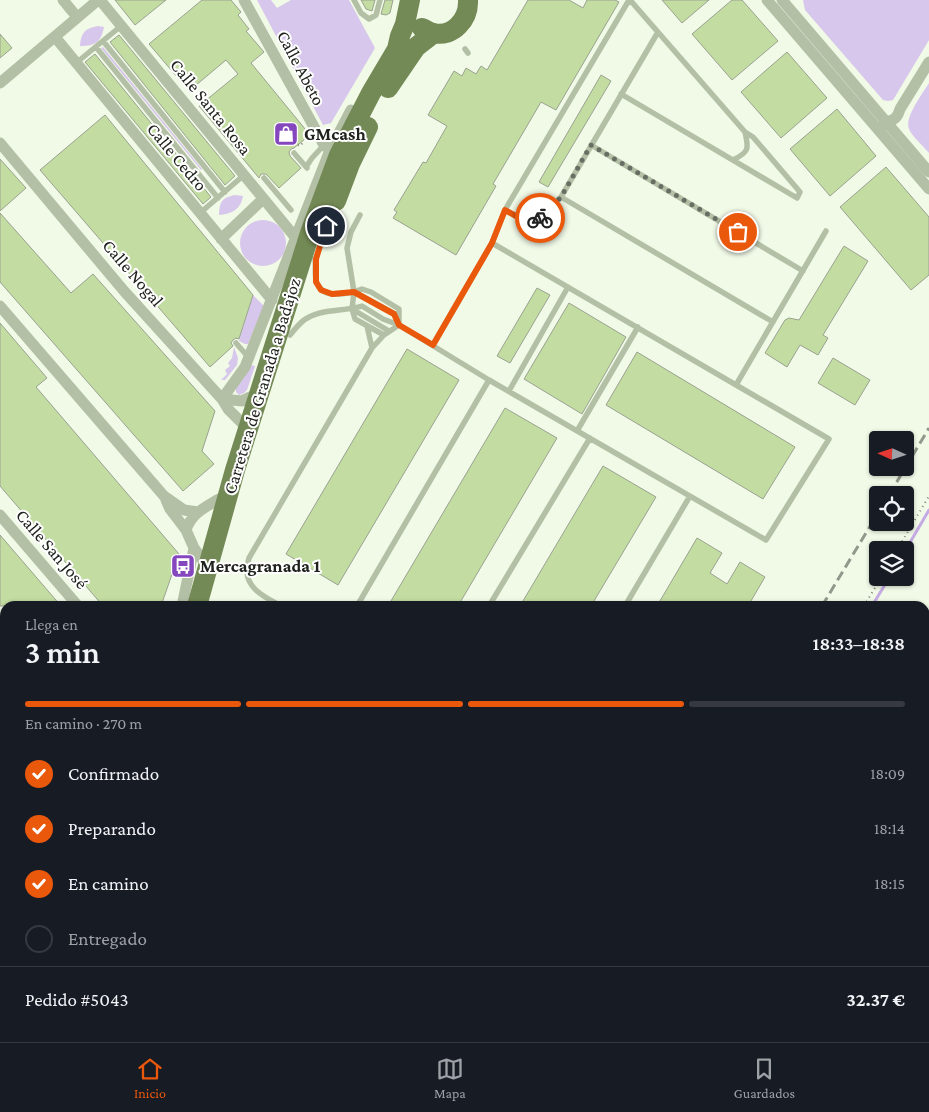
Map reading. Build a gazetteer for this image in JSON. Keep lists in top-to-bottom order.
{
  "streets": {
    "highway": ["Carretera de Granada a Badajoz"],
    "street": [
      "Calle Abeto",
      "Calle Santa Rosa",
      "Calle Cedro",
      "Calle Nogal",
      "Calle San José"
    ]
  },
  "places": {
    "shop": ["GMcash"],
    "bus stop": ["Mercagranada 1"]
  },
  "north": "left",
  "page": {
    "heading": ["3 min", "Llega en", "18:33–18:38"],
    "panel": ["Pedido #5043", "32.37 €"],
    "bar": "En camino · 270 m",
    "list": [
      ["Confirmado", "18:09"],
      ["Preparando", "18:14"],
      ["En camino", "18:15"],
      "Entregado"
    ],
    "tabs": ["Inicio", "Mapa", "Guardados"]
  }
}
